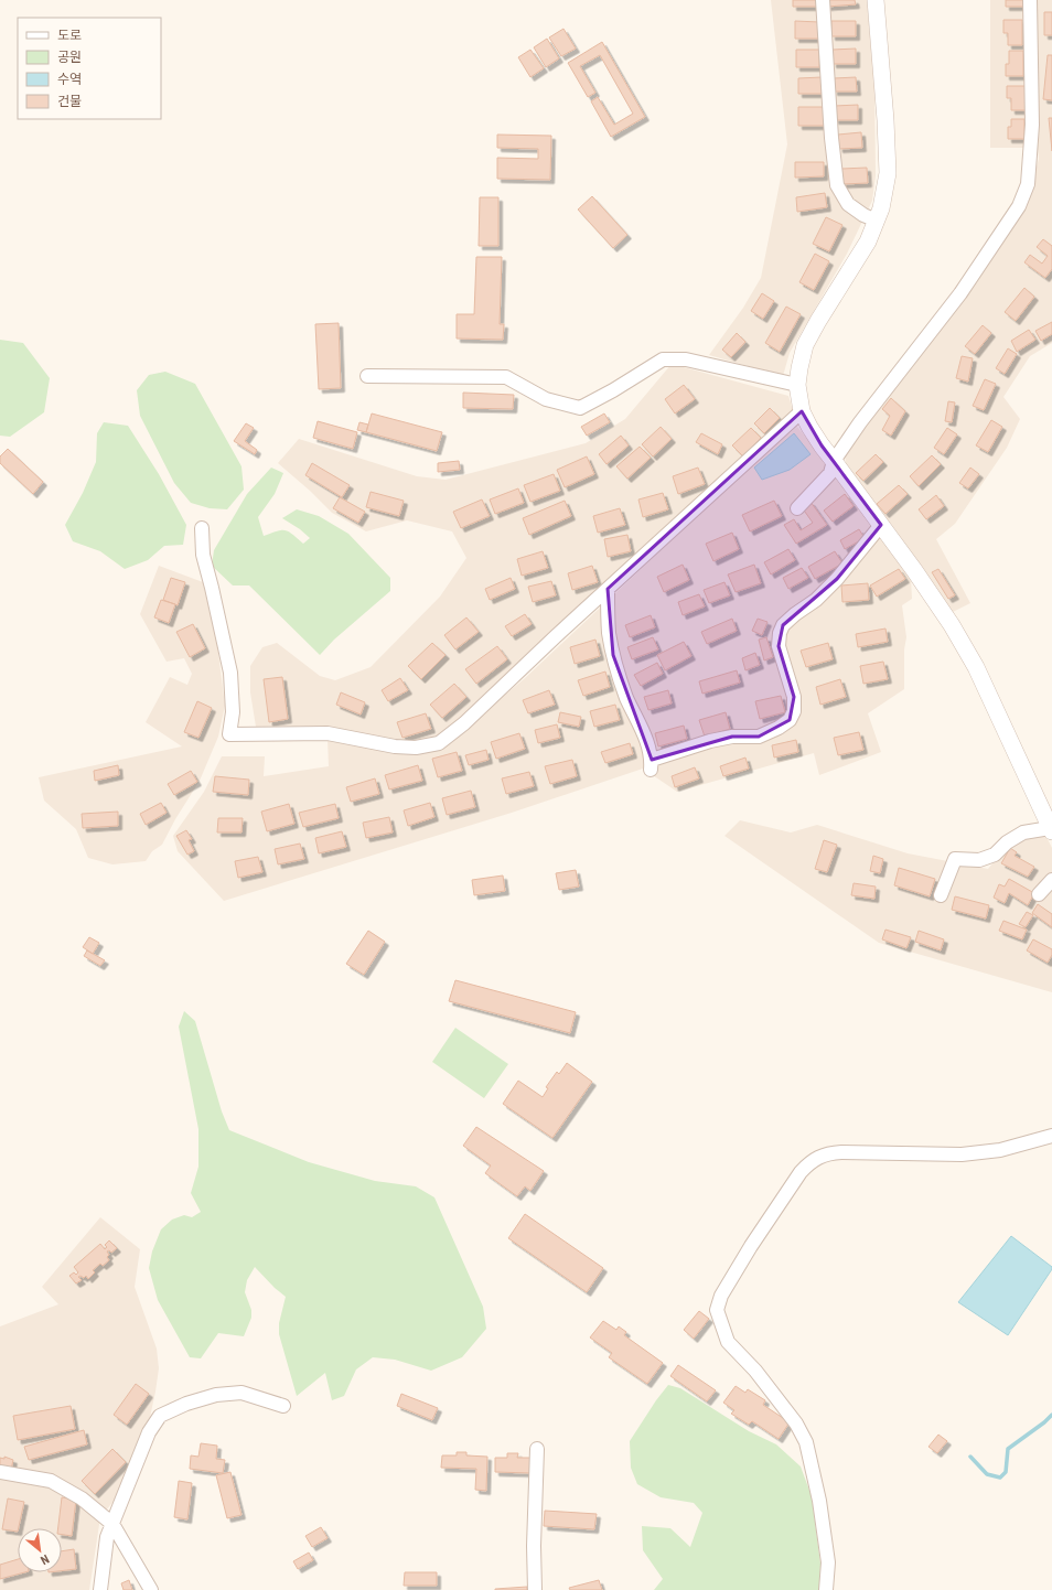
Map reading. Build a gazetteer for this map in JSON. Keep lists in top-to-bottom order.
{
  "legend": [
    "도로",
    "공원",
    "수역",
    "건물"
  ],
  "north": "bottom right"
}
